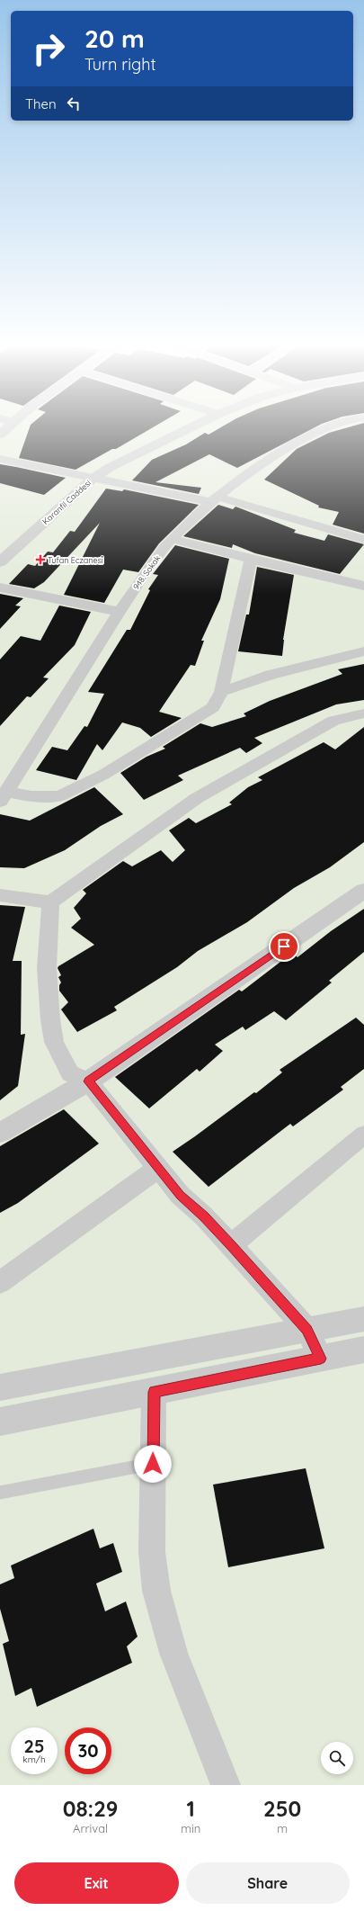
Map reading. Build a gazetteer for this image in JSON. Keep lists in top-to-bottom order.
{
  "streets": {
    "street": ["Karanfil Caddesi", "948. Sokak"]
  },
  "places": {
    "health": ["Tufan Eczanesi"]
  },
  "page": {
    "turn": ["20 m", "Turn right"],
    "then": "Then",
    "speed": "25 km/h",
    "limit": "30",
    "eta": [
      "08:29",
      "Arrival",
      "1",
      "min",
      "250",
      "m"
    ],
    "buttons": ["Exit", "Share"]
  }
}
